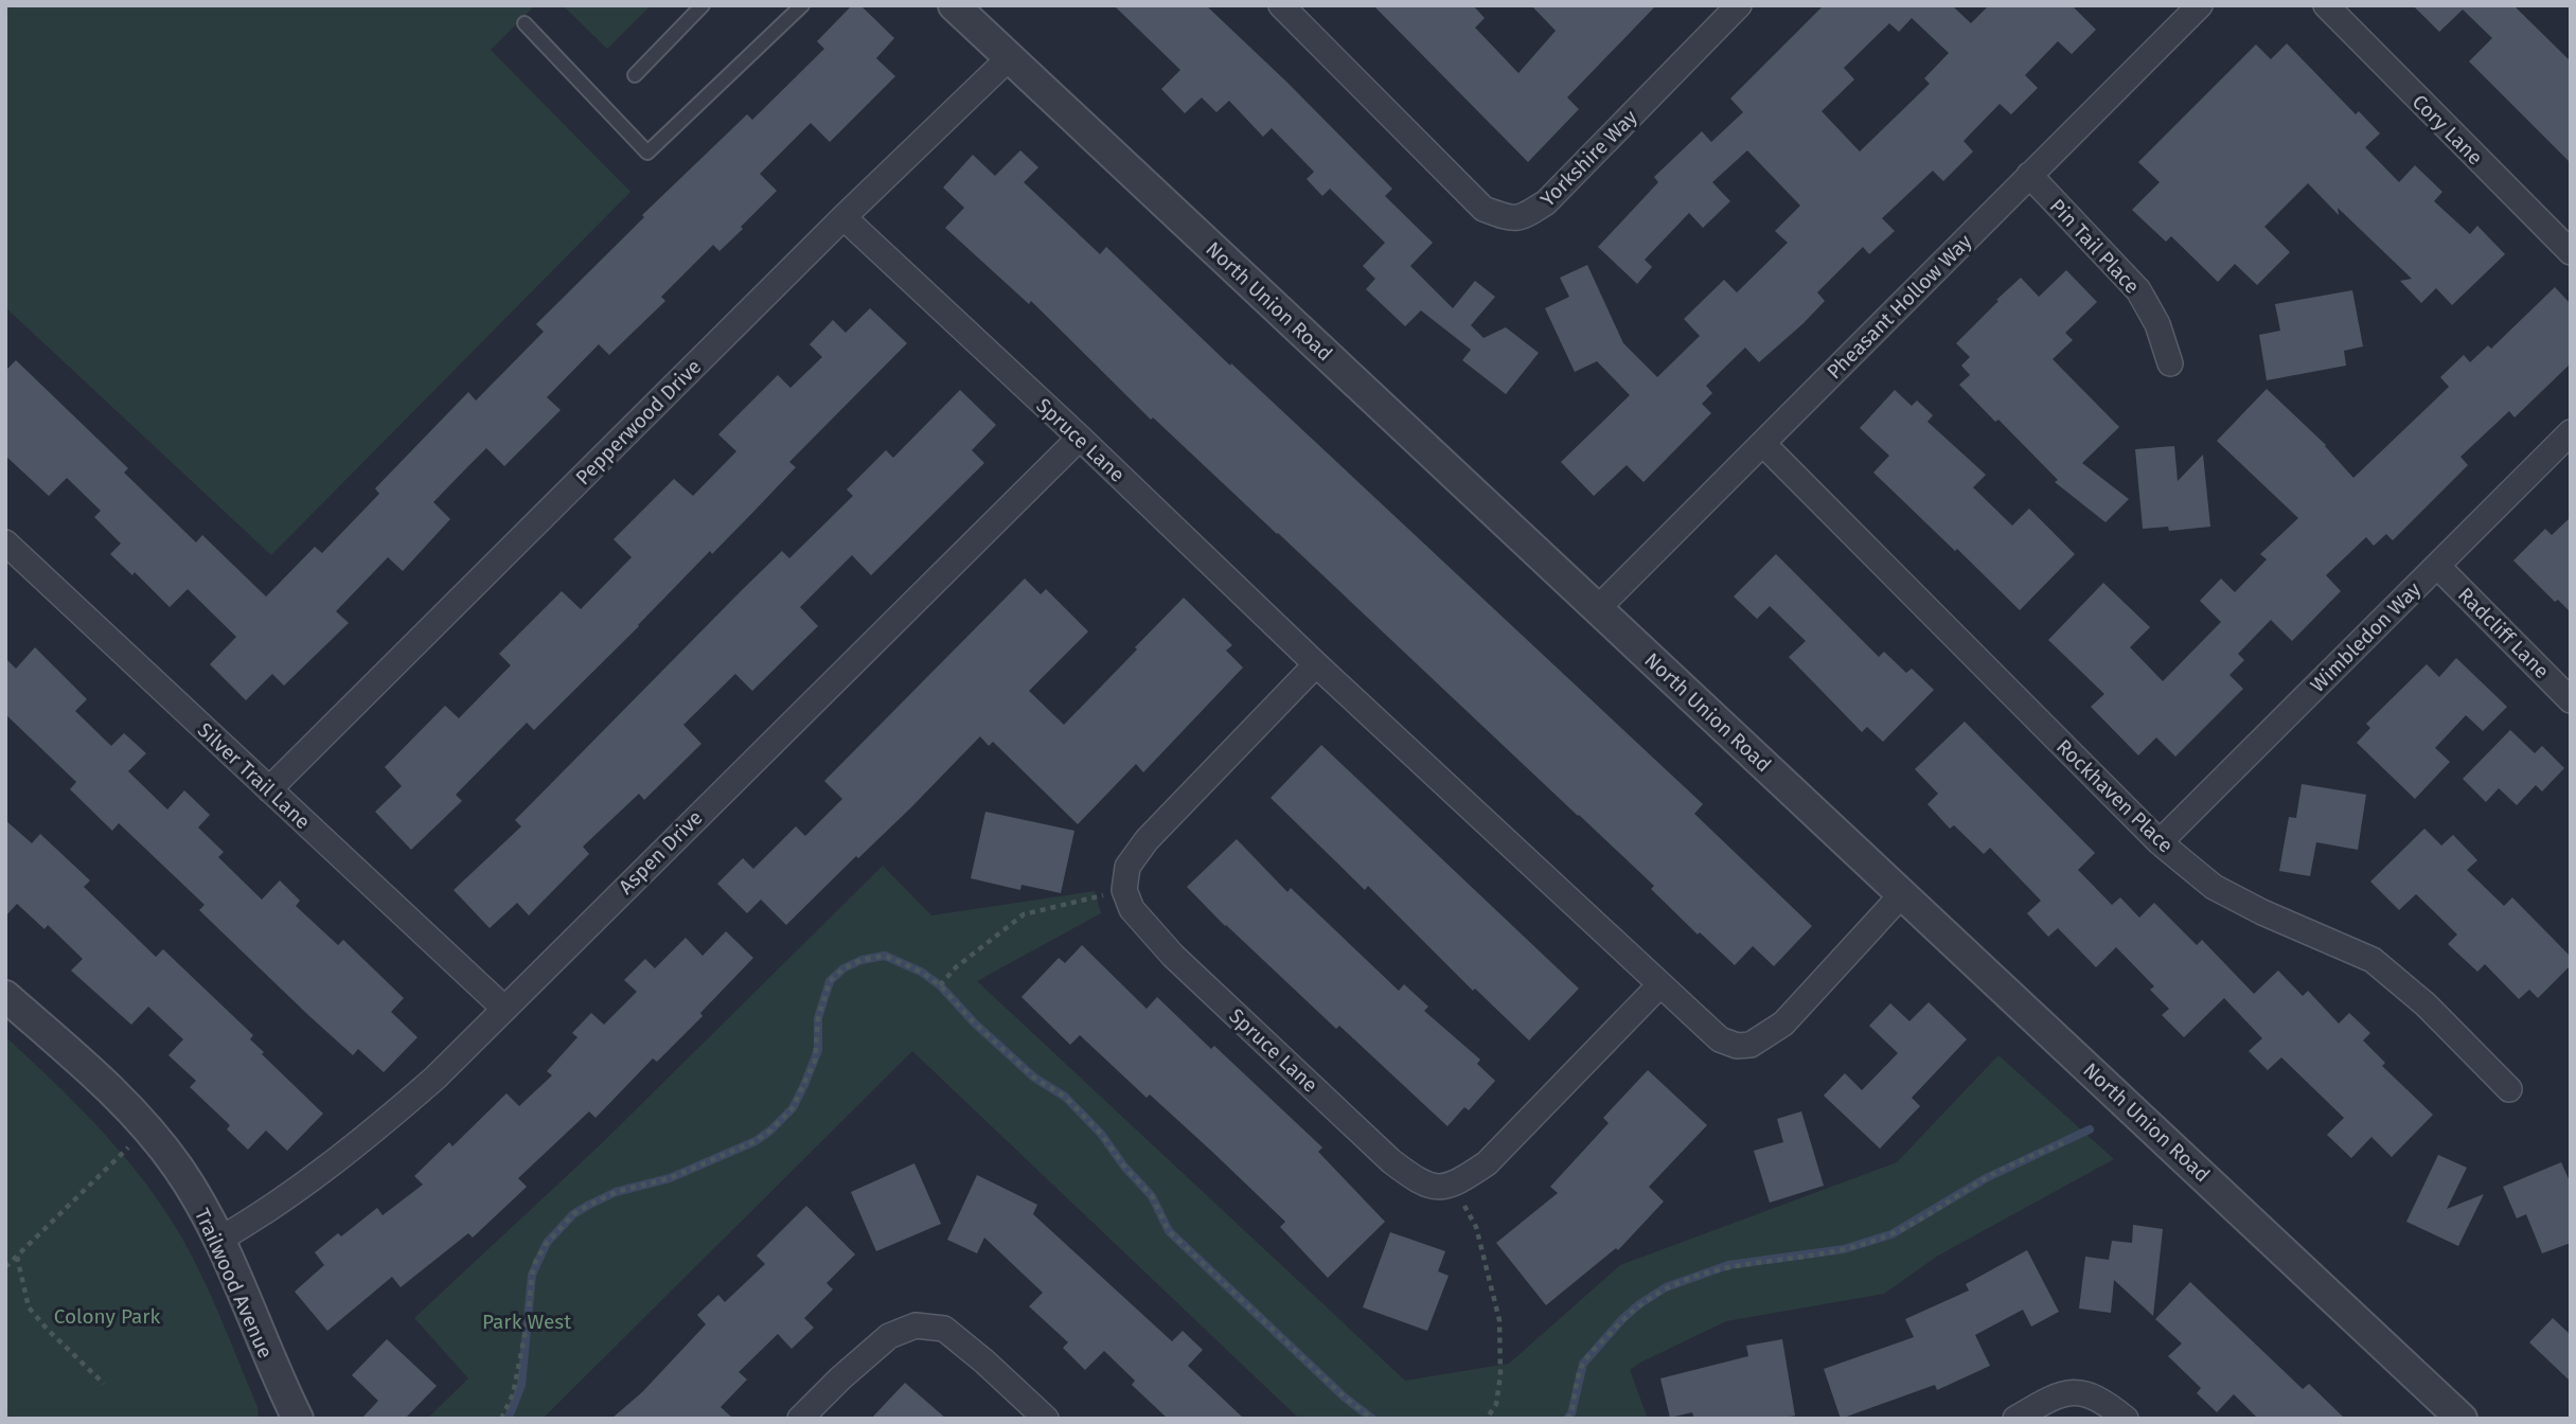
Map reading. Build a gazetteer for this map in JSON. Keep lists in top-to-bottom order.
{
  "streets": {
    "street": [
      "Cory Lane",
      "Yorkshire Way",
      "Pin Tail Place",
      "North Union Road",
      "Pheasant Hollow Way",
      "Pepperwood Drive",
      "Spruce Lane",
      "Radcliff Lane",
      "Wimbledon Way",
      "Silver Trail Lane",
      "Rockhaven Place",
      "Aspen Drive",
      "Trailwood Avenue"
    ]
  },
  "crossings": [
    ["Pin Tail Place", "Pheasant Hollow Way"],
    ["North Union Road", "Pheasant Hollow Way"],
    ["North Union Road", "Pepperwood Drive"],
    ["North Union Road", "Spruce Lane"],
    ["Pheasant Hollow Way", "Rockhaven Place"],
    ["Pepperwood Drive", "Spruce Lane"],
    ["Pepperwood Drive", "Silver Trail Lane"],
    ["Spruce Lane", "Aspen Drive"],
    ["Radcliff Lane", "Wimbledon Way"],
    ["Wimbledon Way", "Rockhaven Place"],
    ["Silver Trail Lane", "Aspen Drive"],
    ["Aspen Drive", "Trailwood Avenue"]
  ],
  "parks": ["Colony Park", "Park West"]
}
